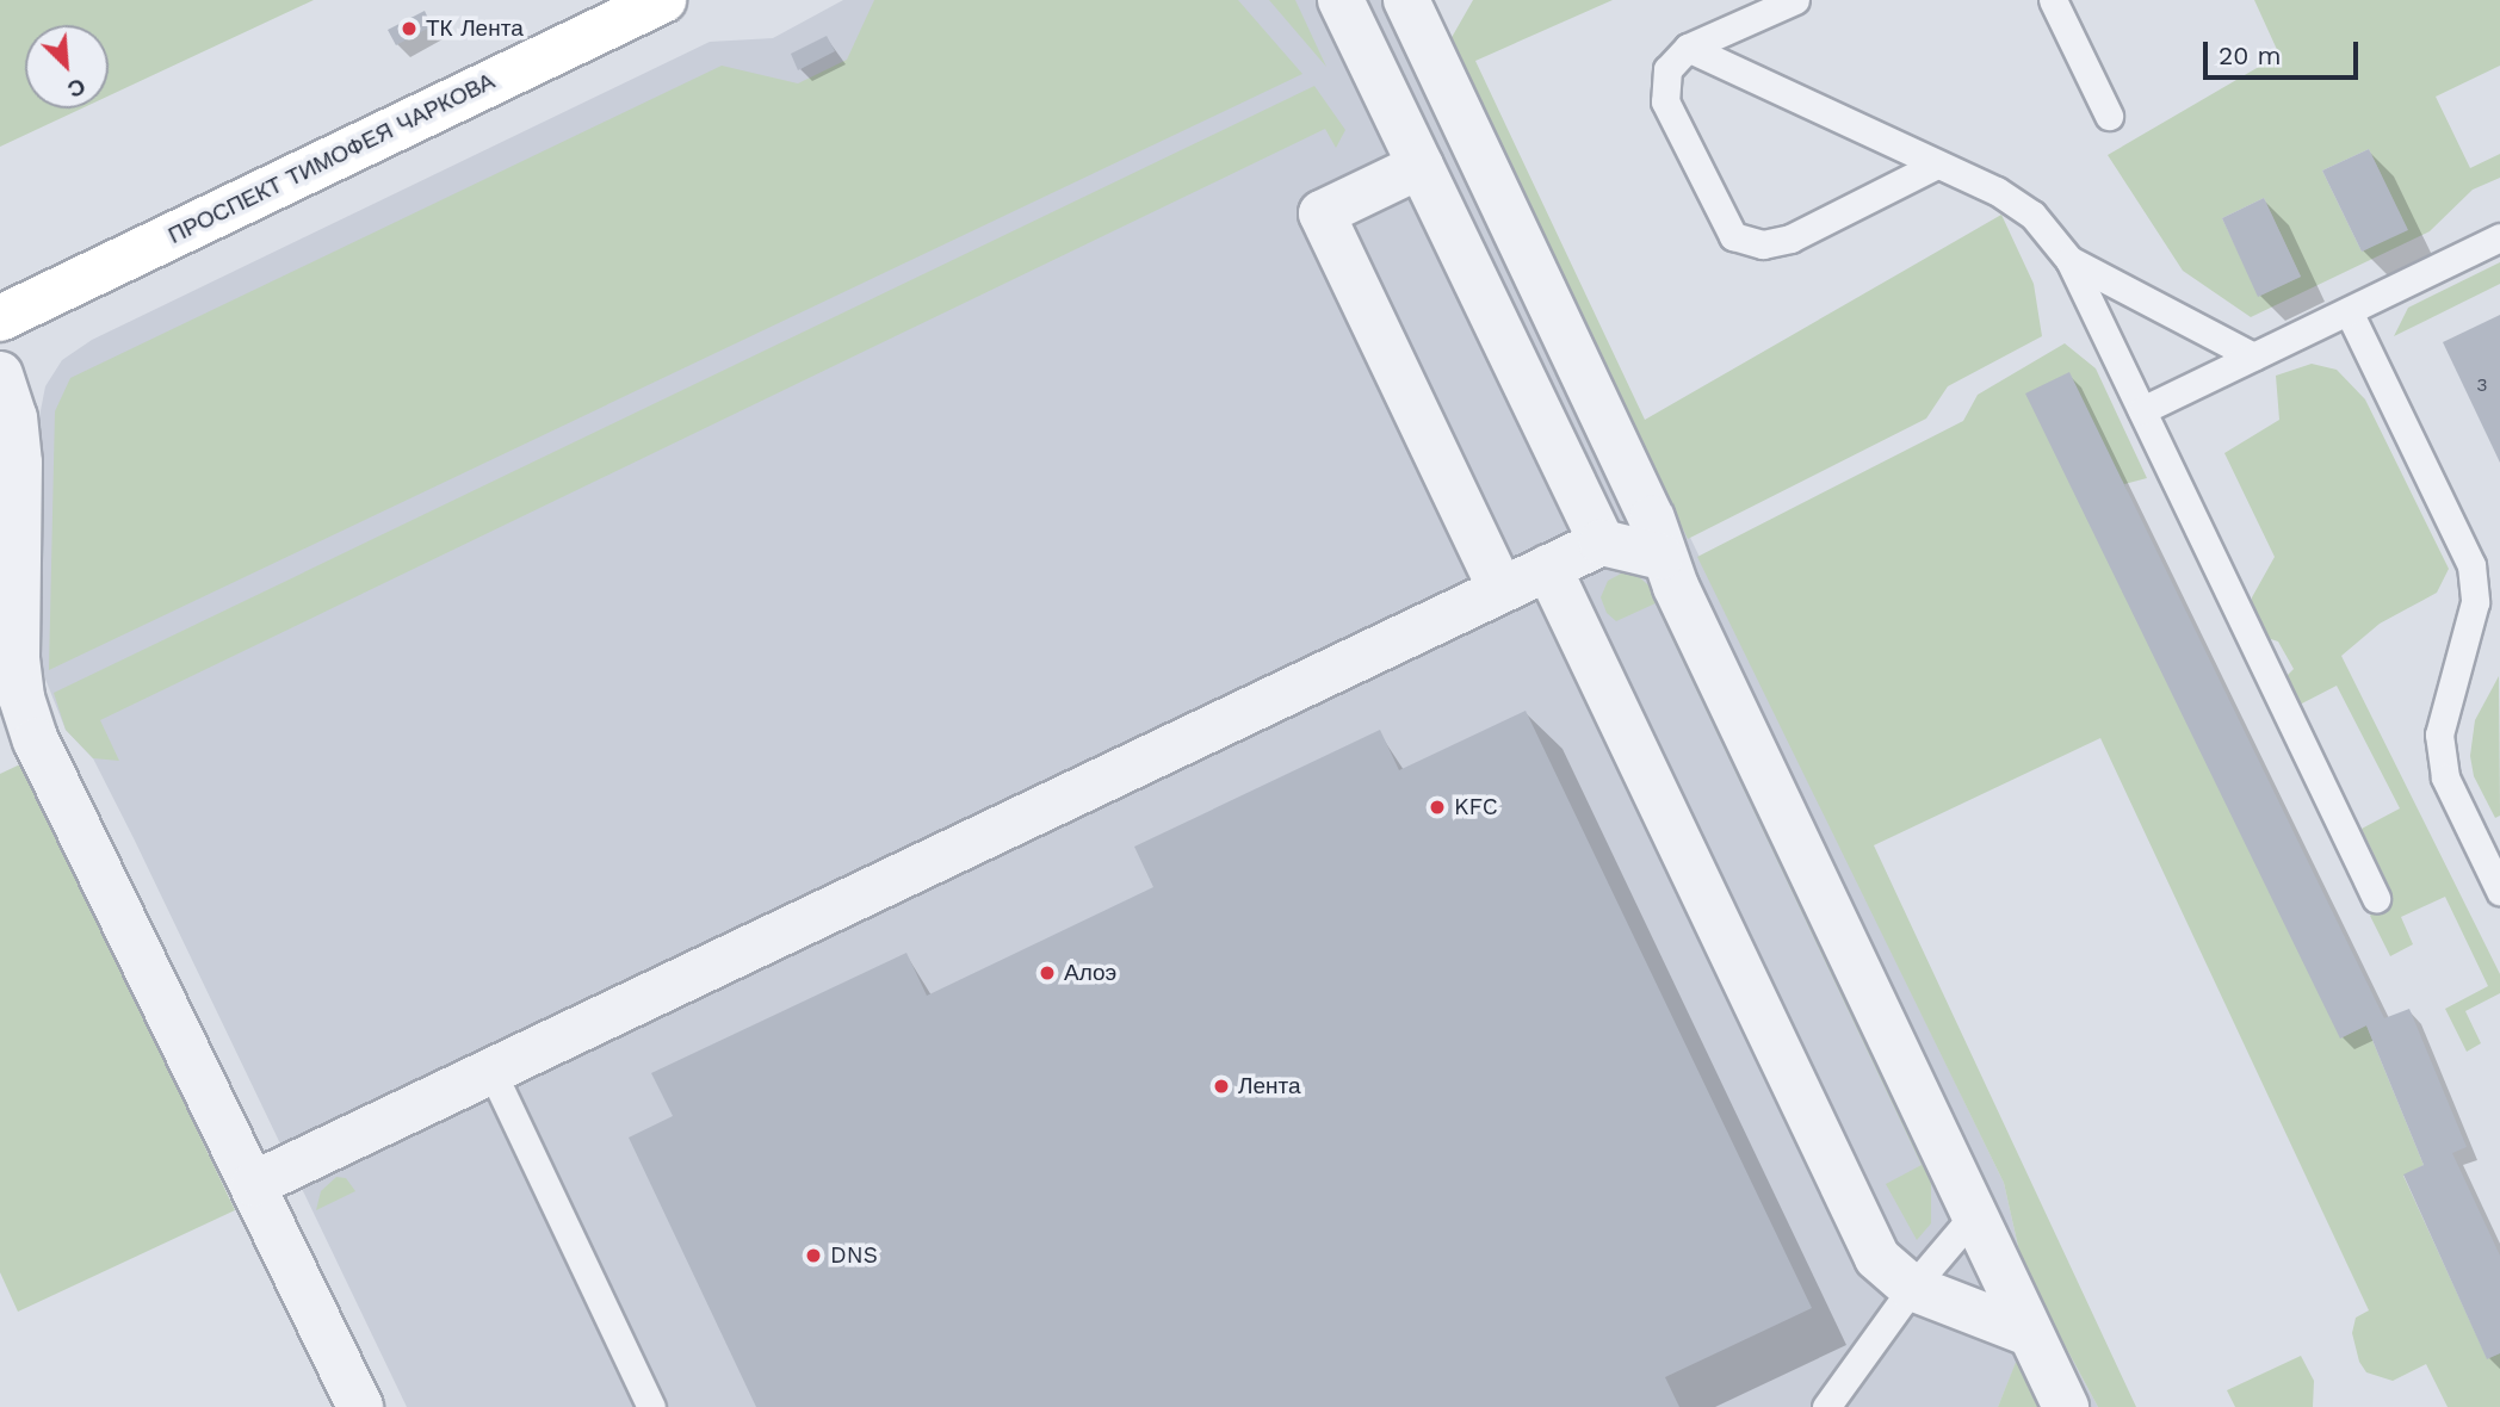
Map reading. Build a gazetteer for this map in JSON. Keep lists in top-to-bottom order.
{
  "streets": {
    "main road": ["ПРОСПЕКТ ТИМОФЕЯ ЧАРКОВА"]
  },
  "places": [
    "ТК Лента",
    "KFC",
    "Алоэ",
    "Лента",
    "DNS"
  ],
  "house_numbers": ["3"],
  "scale_bar": "20 m",
  "north": "bottom right"
}
